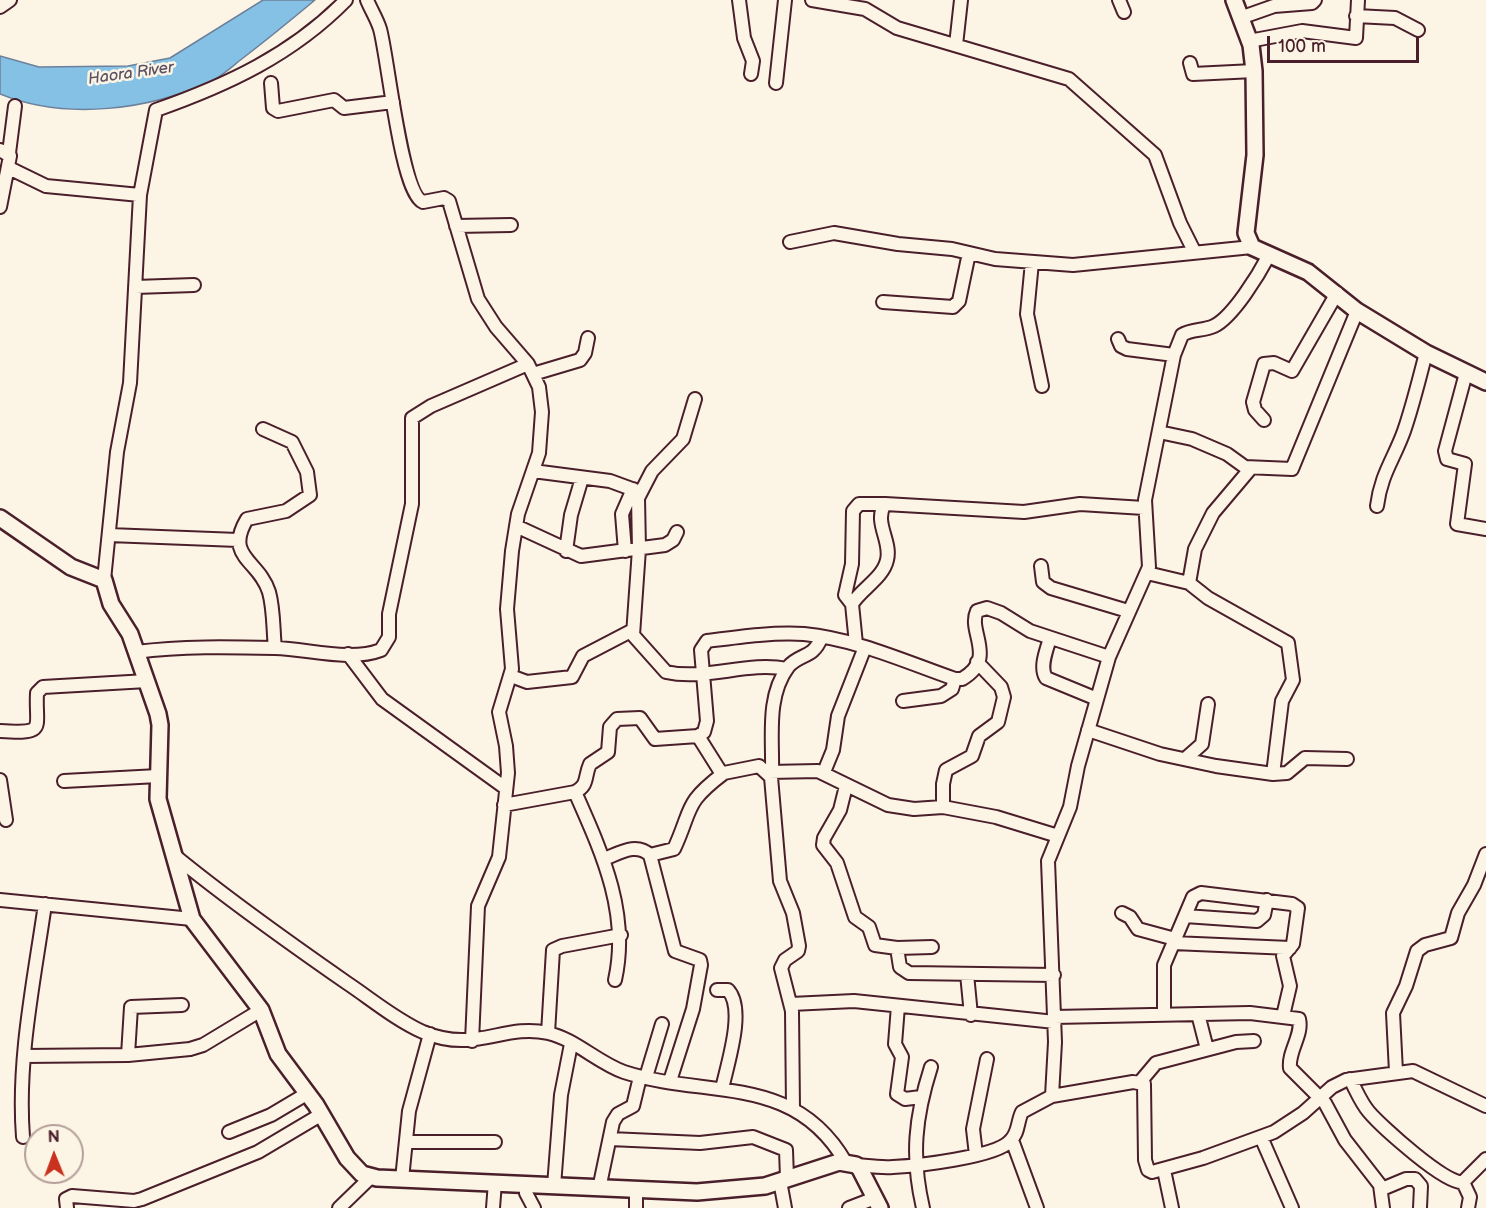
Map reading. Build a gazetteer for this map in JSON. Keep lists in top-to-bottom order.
{
  "water": ["Haora River"],
  "scale_bar": "100 m",
  "north": "top"
}
